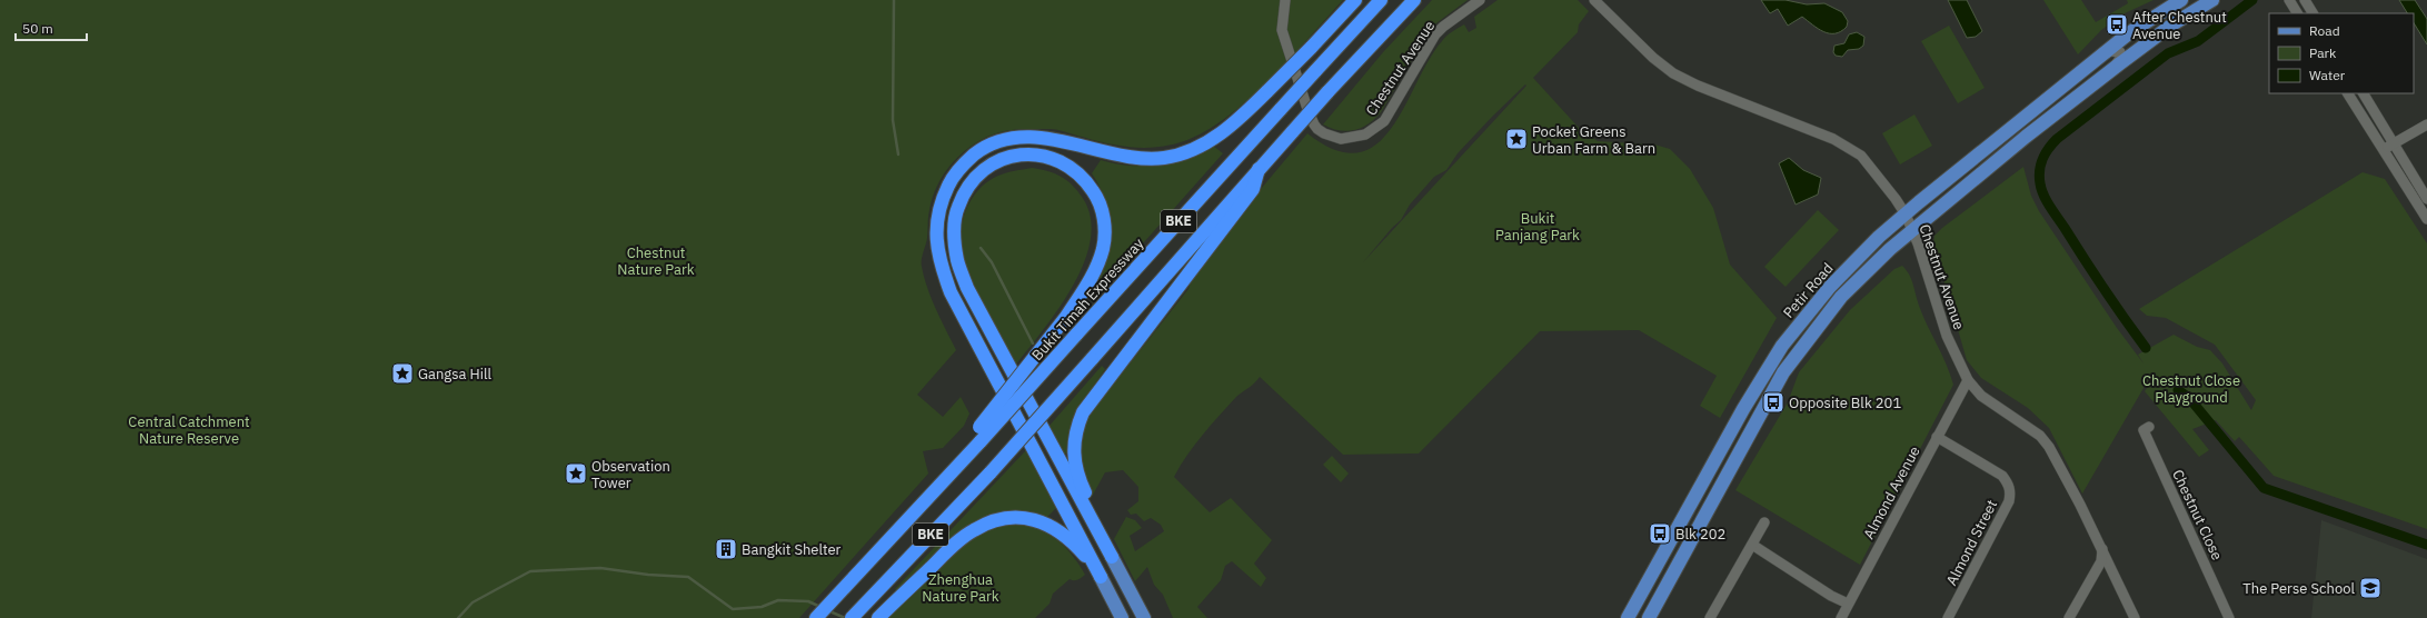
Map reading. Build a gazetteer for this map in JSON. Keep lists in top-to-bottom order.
{
  "streets": {
    "highway": ["BKE", "Bukit Timah Expressway"],
    "main road": ["Petir Road"],
    "street": [
      "Chestnut Avenue",
      "Almond Avenue",
      "Chestnut Close",
      "Almond Street"
    ]
  },
  "crossings": [
    ["Chestnut Avenue", "Petir Road"],
    ["Chestnut Avenue", "Almond Avenue"],
    ["Almond Avenue", "Almond Street"]
  ],
  "parks": [
    "Bukit Panjang Park",
    "Chestnut Nature Park",
    "Chestnut Close Playground",
    "Central Catchment Nature Reserve",
    "Zhenghua Nature Park"
  ],
  "places": {
    "bus stop": ["After Chestnut Avenue", "Opposite Blk 201", "Blk 202"],
    "place": ["Pocket Greens Urban Farm & Barn", "Gangsa Hill", "Observation Tower"],
    "building": ["Bangkit Shelter"],
    "school or university": ["The Perse School"]
  },
  "legend": ["Road", "Park", "Water"],
  "scale_bar": "50 m"
}
